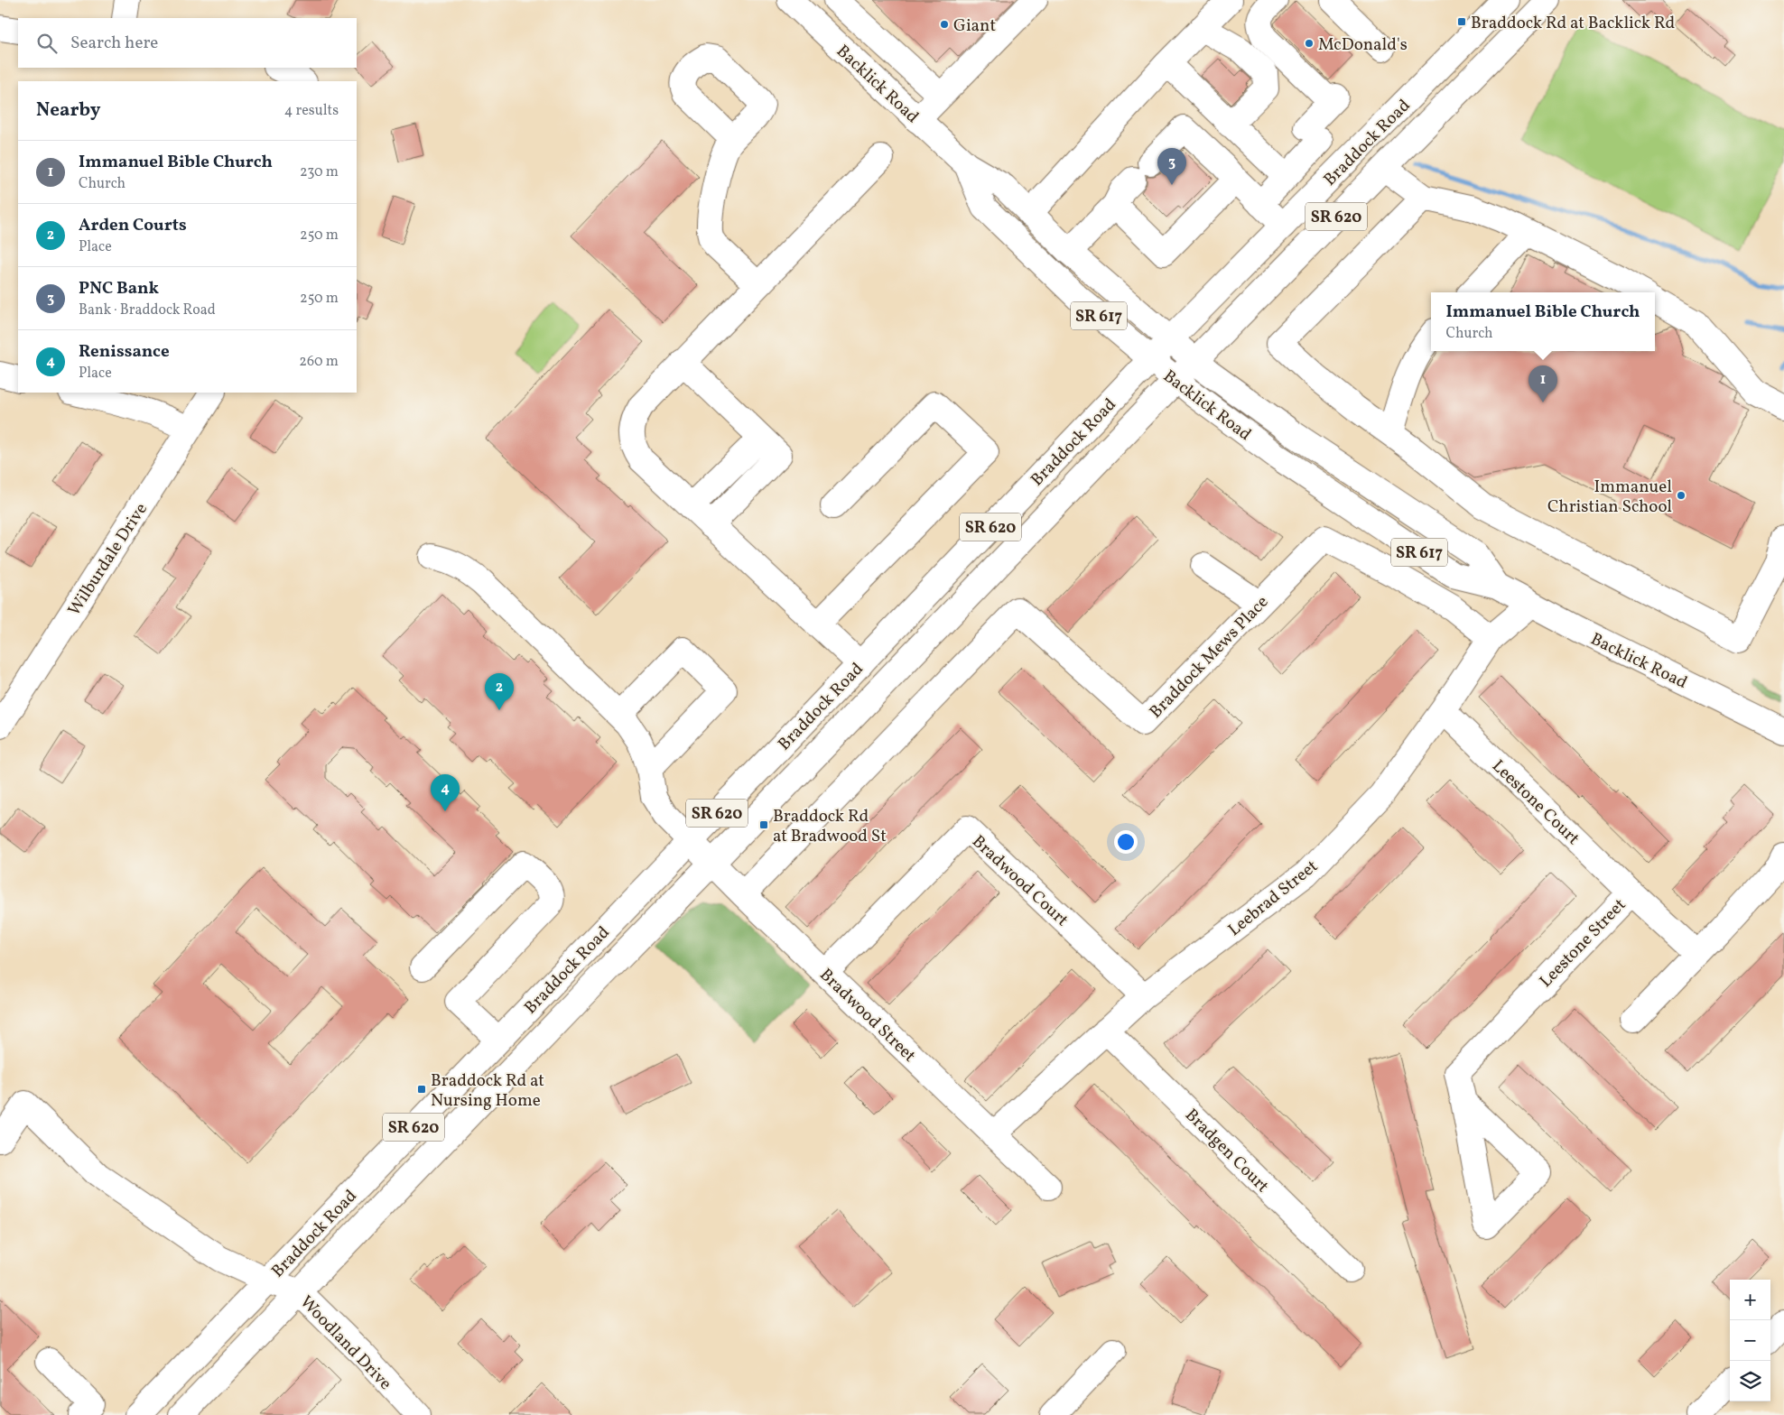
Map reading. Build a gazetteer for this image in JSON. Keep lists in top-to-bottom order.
{
  "streets": {
    "main road": [
      "Backlick Road",
      "Braddock Road",
      "SR 620",
      "SR 617",
      "Wilburdale Drive",
      "Braddock Mews Place",
      "Leestone Court",
      "Bradwood Court",
      "Leebrad Street",
      "Leestone Street",
      "Bradwood Street",
      "Bradgen Court",
      "Woodland Drive"
    ]
  },
  "crossings": [
    ["Backlick Road", "Braddock Road"],
    ["Backlick Road", "Leebrad Street"],
    ["Braddock Road", "Bradwood Street"],
    ["Braddock Road", "Woodland Drive"],
    ["Braddock Mews Place", "Leebrad Street"],
    ["Braddock Mews Place", "Bradwood Street"],
    ["Leestone Court", "Leebrad Street"],
    ["Leestone Court", "Leestone Street"],
    ["Bradwood Court", "Leebrad Street"],
    ["Bradwood Court", "Bradwood Street"],
    ["Leebrad Street", "Bradwood Street"],
    ["Leebrad Street", "Bradgen Court"]
  ],
  "places": {
    "transit": ["Braddock Rd at Backlick Rd", "Braddock Rd at Bradwood St", "Braddock Rd at Nursing Home"],
    "other": ["Giant", "McDonald's", "Immanuel Christian School"]
  },
  "page": {
    "search": "Search here",
    "heading": ["Nearby", "4 results"],
    "list": [
      {
        "mark": "1",
        "name": "Immanuel Bible Church",
        "note": "Church",
        "value": "230 m"
      },
      {
        "mark": "2",
        "name": "Arden Courts",
        "note": "Place",
        "value": "250 m"
      },
      {
        "mark": "3",
        "name": "PNC Bank",
        "note": "Bank · Braddock Road",
        "value": "250 m"
      },
      {
        "mark": "4",
        "name": "Renissance",
        "note": "Place",
        "value": "260 m"
      }
    ],
    "pins": [
      "3",
      "1",
      "2",
      "4"
    ],
    "popup": ["Immanuel Bible Church", "Church"],
    "map_buttons": ["+", "−"]
  }
}
